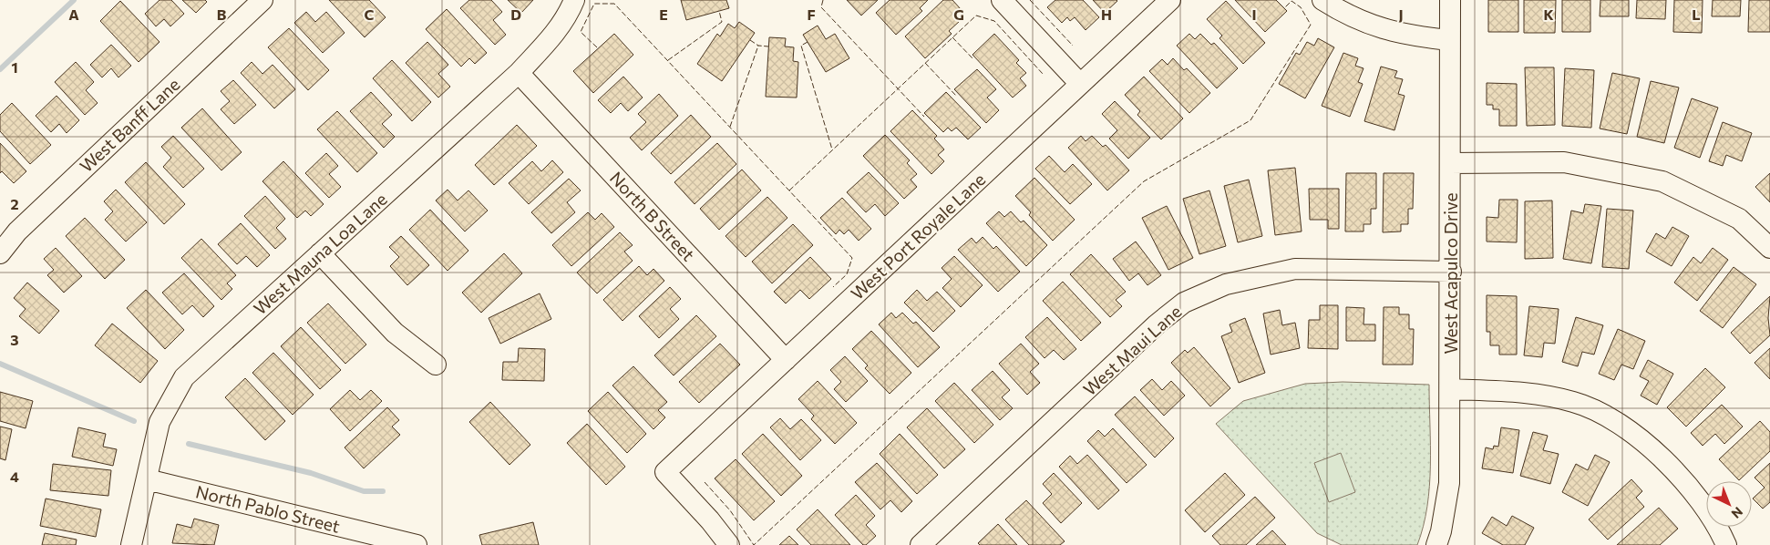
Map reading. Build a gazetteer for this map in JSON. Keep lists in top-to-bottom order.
{
  "streets": {
    "street": [
      "West Banff Lane",
      "North B Street",
      "West Port Royale Lane",
      "West Mauna Loa Lane",
      "West Acapulco Drive",
      "West Maui Lane",
      "North Pablo Street"
    ]
  },
  "crossings": [
    ["North B Street", "West Port Royale Lane"],
    ["North B Street", "West Mauna Loa Lane"],
    ["West Mauna Loa Lane", "North Pablo Street"],
    ["West Acapulco Drive", "West Maui Lane"]
  ],
  "north": "bottom right",
  "grid": {
    "columns": [
      "A",
      "B",
      "C",
      "D",
      "E",
      "F",
      "G",
      "H",
      "I",
      "J",
      "K",
      "L"
    ],
    "rows": [
      "1",
      "2",
      "3",
      "4"
    ]
  }
}
